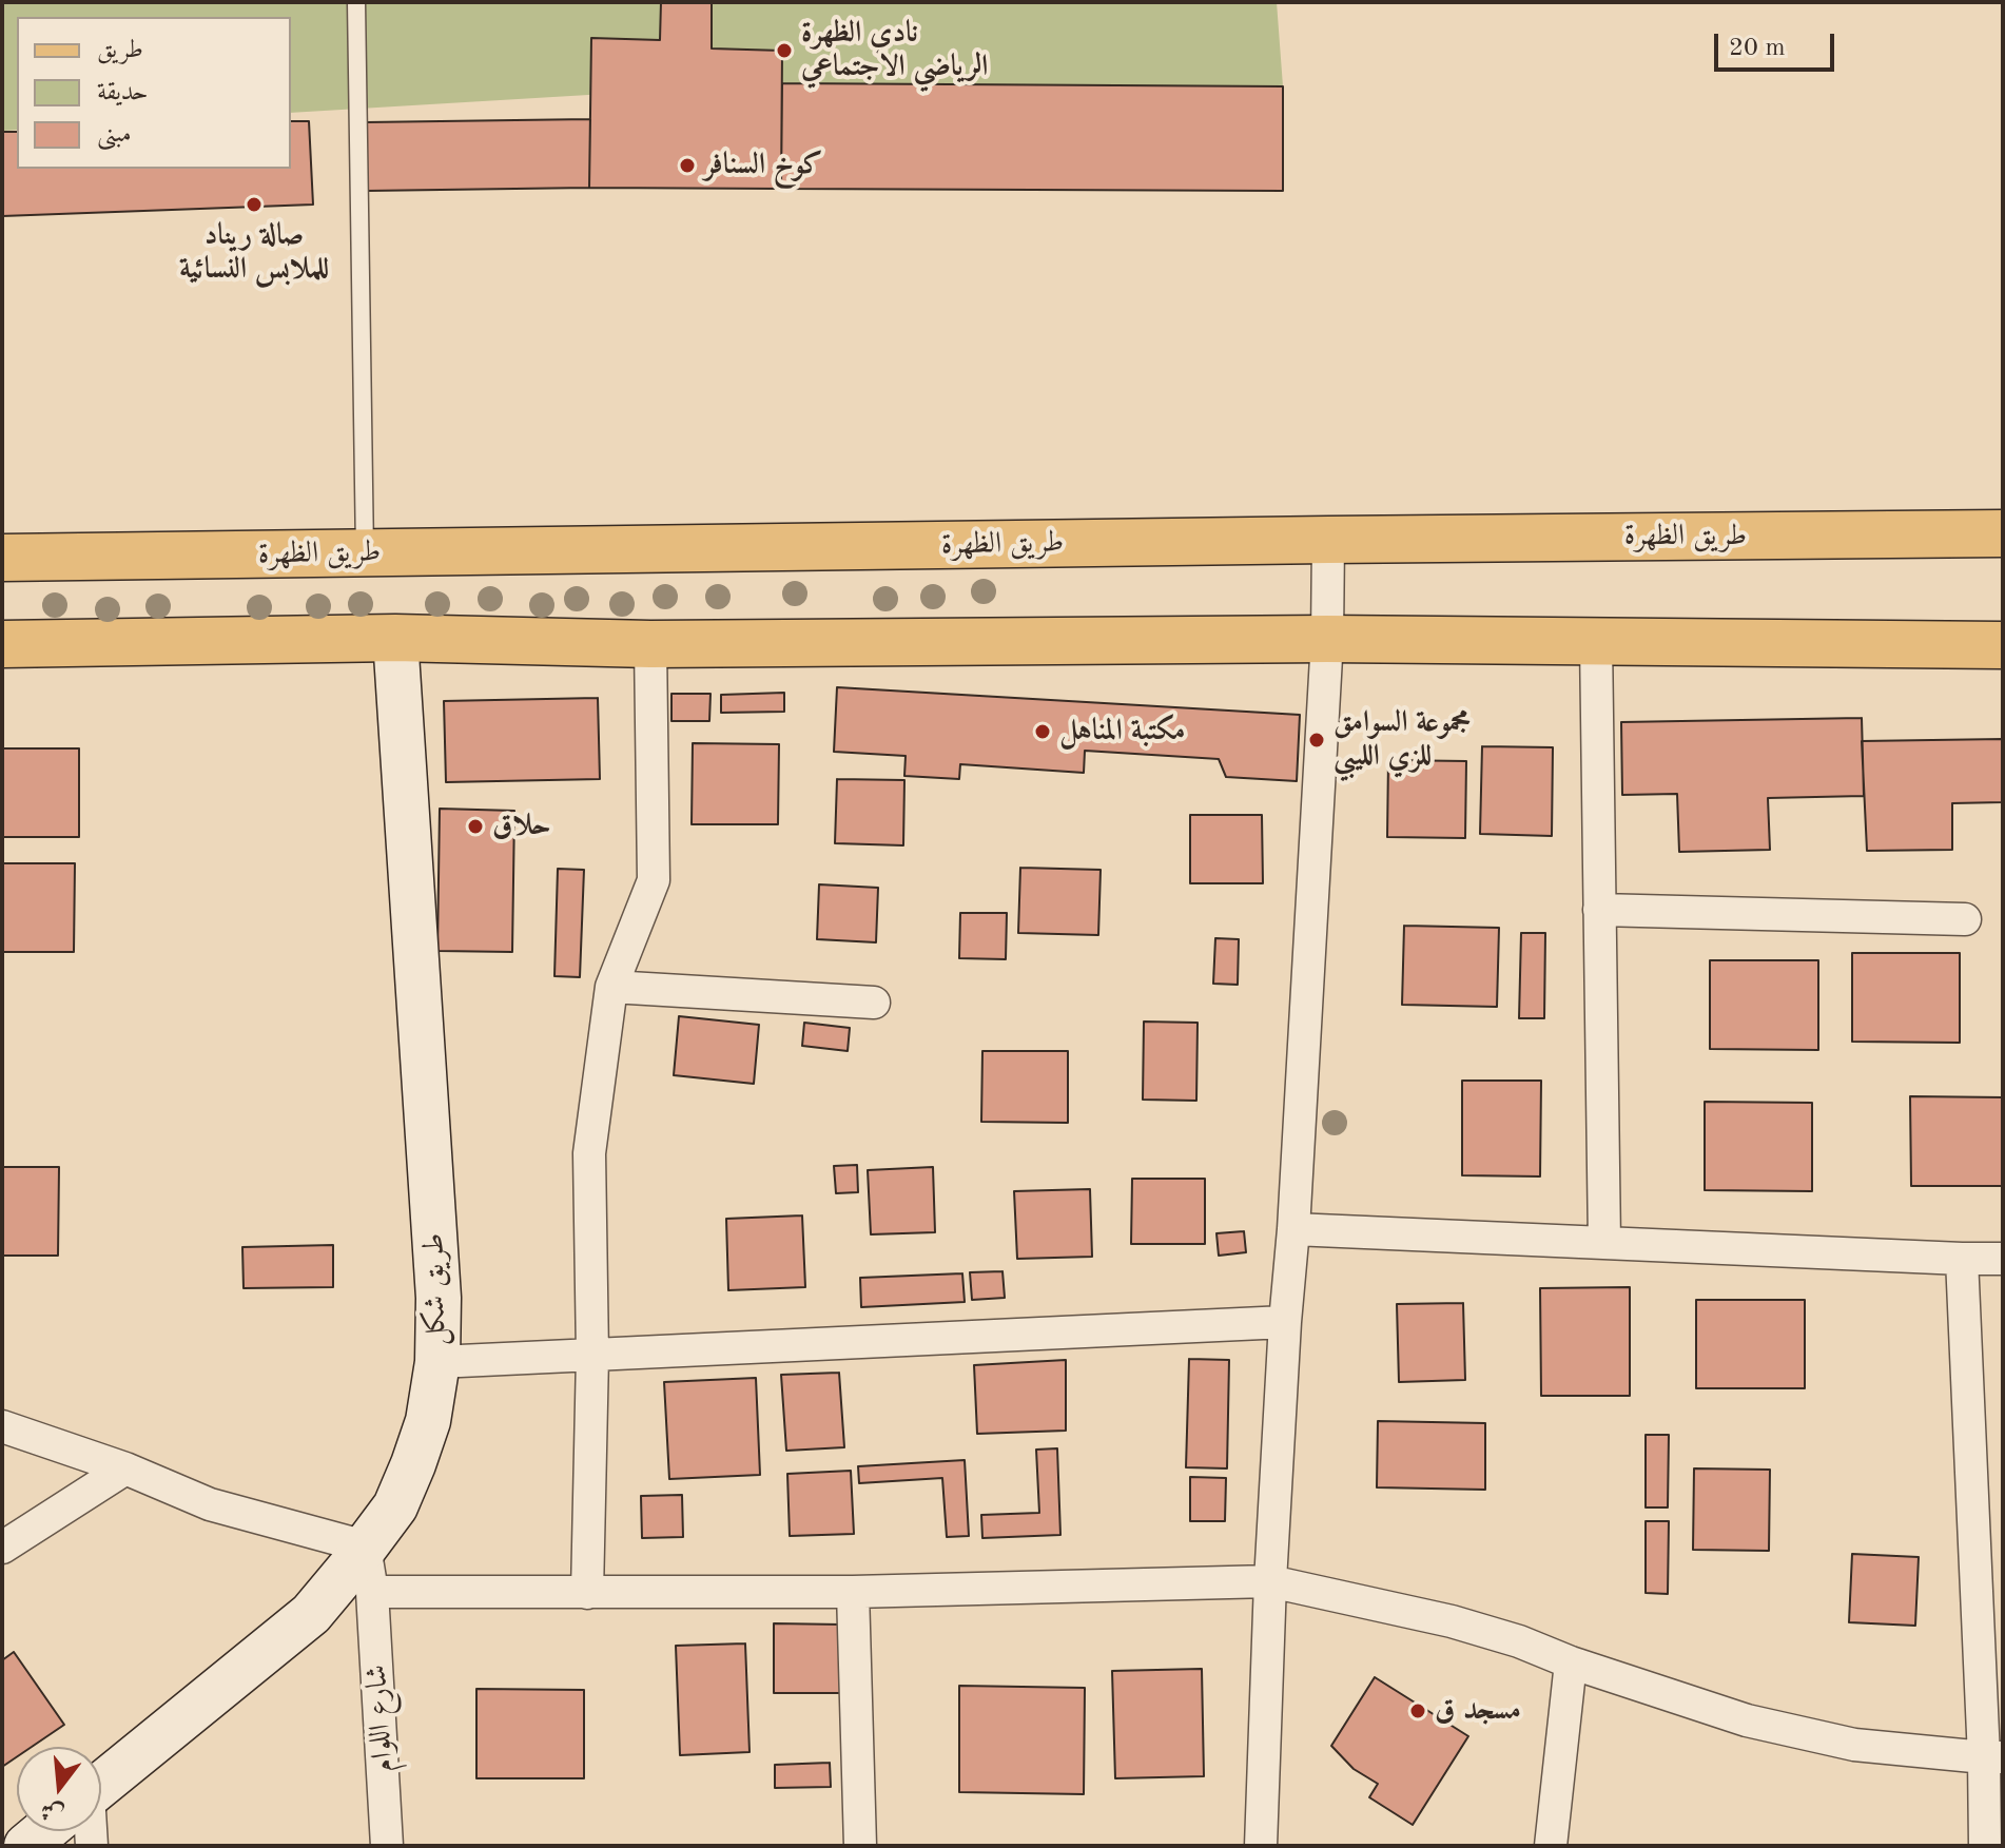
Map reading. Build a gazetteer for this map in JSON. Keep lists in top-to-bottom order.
{
  "streets": {
    "main road": ["طريق الظهرة", "طريق شكل"],
    "street": ["شارع اللوام"]
  },
  "crossings": [
    ["طريق شكل", "شارع اللوام"]
  ],
  "places": [
    "نادي الظهرة الرياضي الاجتماعي",
    "كوخ السنافر",
    "صالة ريناد للملابس النسائية",
    "مكتبة المناهل",
    "مجموعة السوامق للزي الليبي",
    "حلاق",
    "مسجد ق"
  ],
  "legend": ["طريق", "حديقة", "مبنى"],
  "scale_bar": "20 m",
  "north": "bottom"
}
